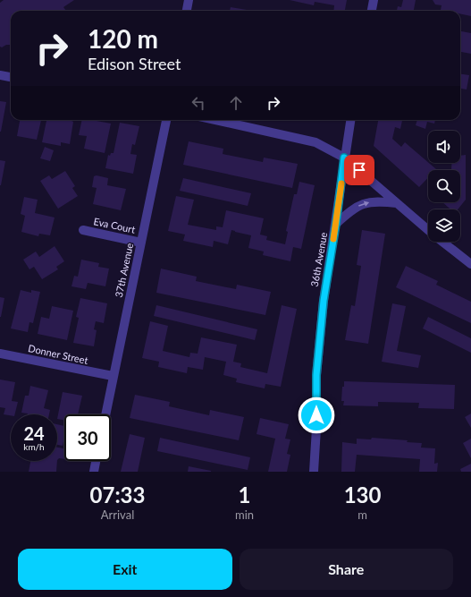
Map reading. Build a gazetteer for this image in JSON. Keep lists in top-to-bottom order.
{
  "streets": {
    "street": [
      "Eva Court",
      "36th Avenue",
      "37th Avenue",
      "Donner Street"
    ]
  },
  "crossings": [
    ["Eva Court", "37th Avenue"],
    ["37th Avenue", "Donner Street"]
  ],
  "page": {
    "turn": ["120 m", "Edison Street"],
    "speed": "24 km/h",
    "limit": "30",
    "eta": [
      "07:33",
      "Arrival",
      "1",
      "min",
      "130",
      "m"
    ],
    "buttons": ["Exit", "Share"]
  }
}
